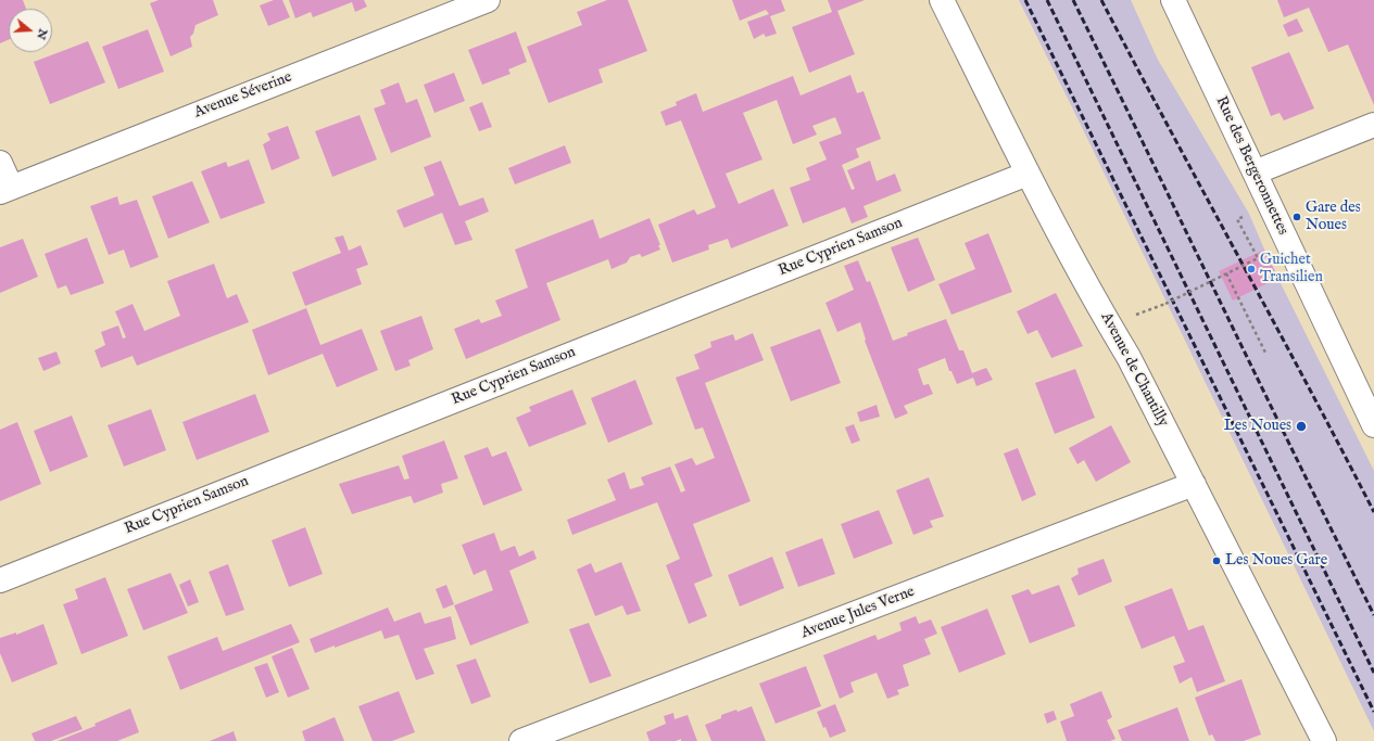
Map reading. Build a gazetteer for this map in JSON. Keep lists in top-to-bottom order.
{
  "streets": {
    "street": [
      "Avenue Séverine",
      "Rue des Bergeronnettes",
      "Rue Cyprien Samson",
      "Avenue de Chantilly",
      "Avenue Jules Verne"
    ]
  },
  "crossings": [
    ["Rue Cyprien Samson", "Avenue de Chantilly"],
    ["Avenue de Chantilly", "Avenue Jules Verne"]
  ],
  "places": [
    "Gare des Noues",
    "Guichet Transilien",
    "Les Noues",
    "Les Noues Gare"
  ],
  "north": "right"
}
